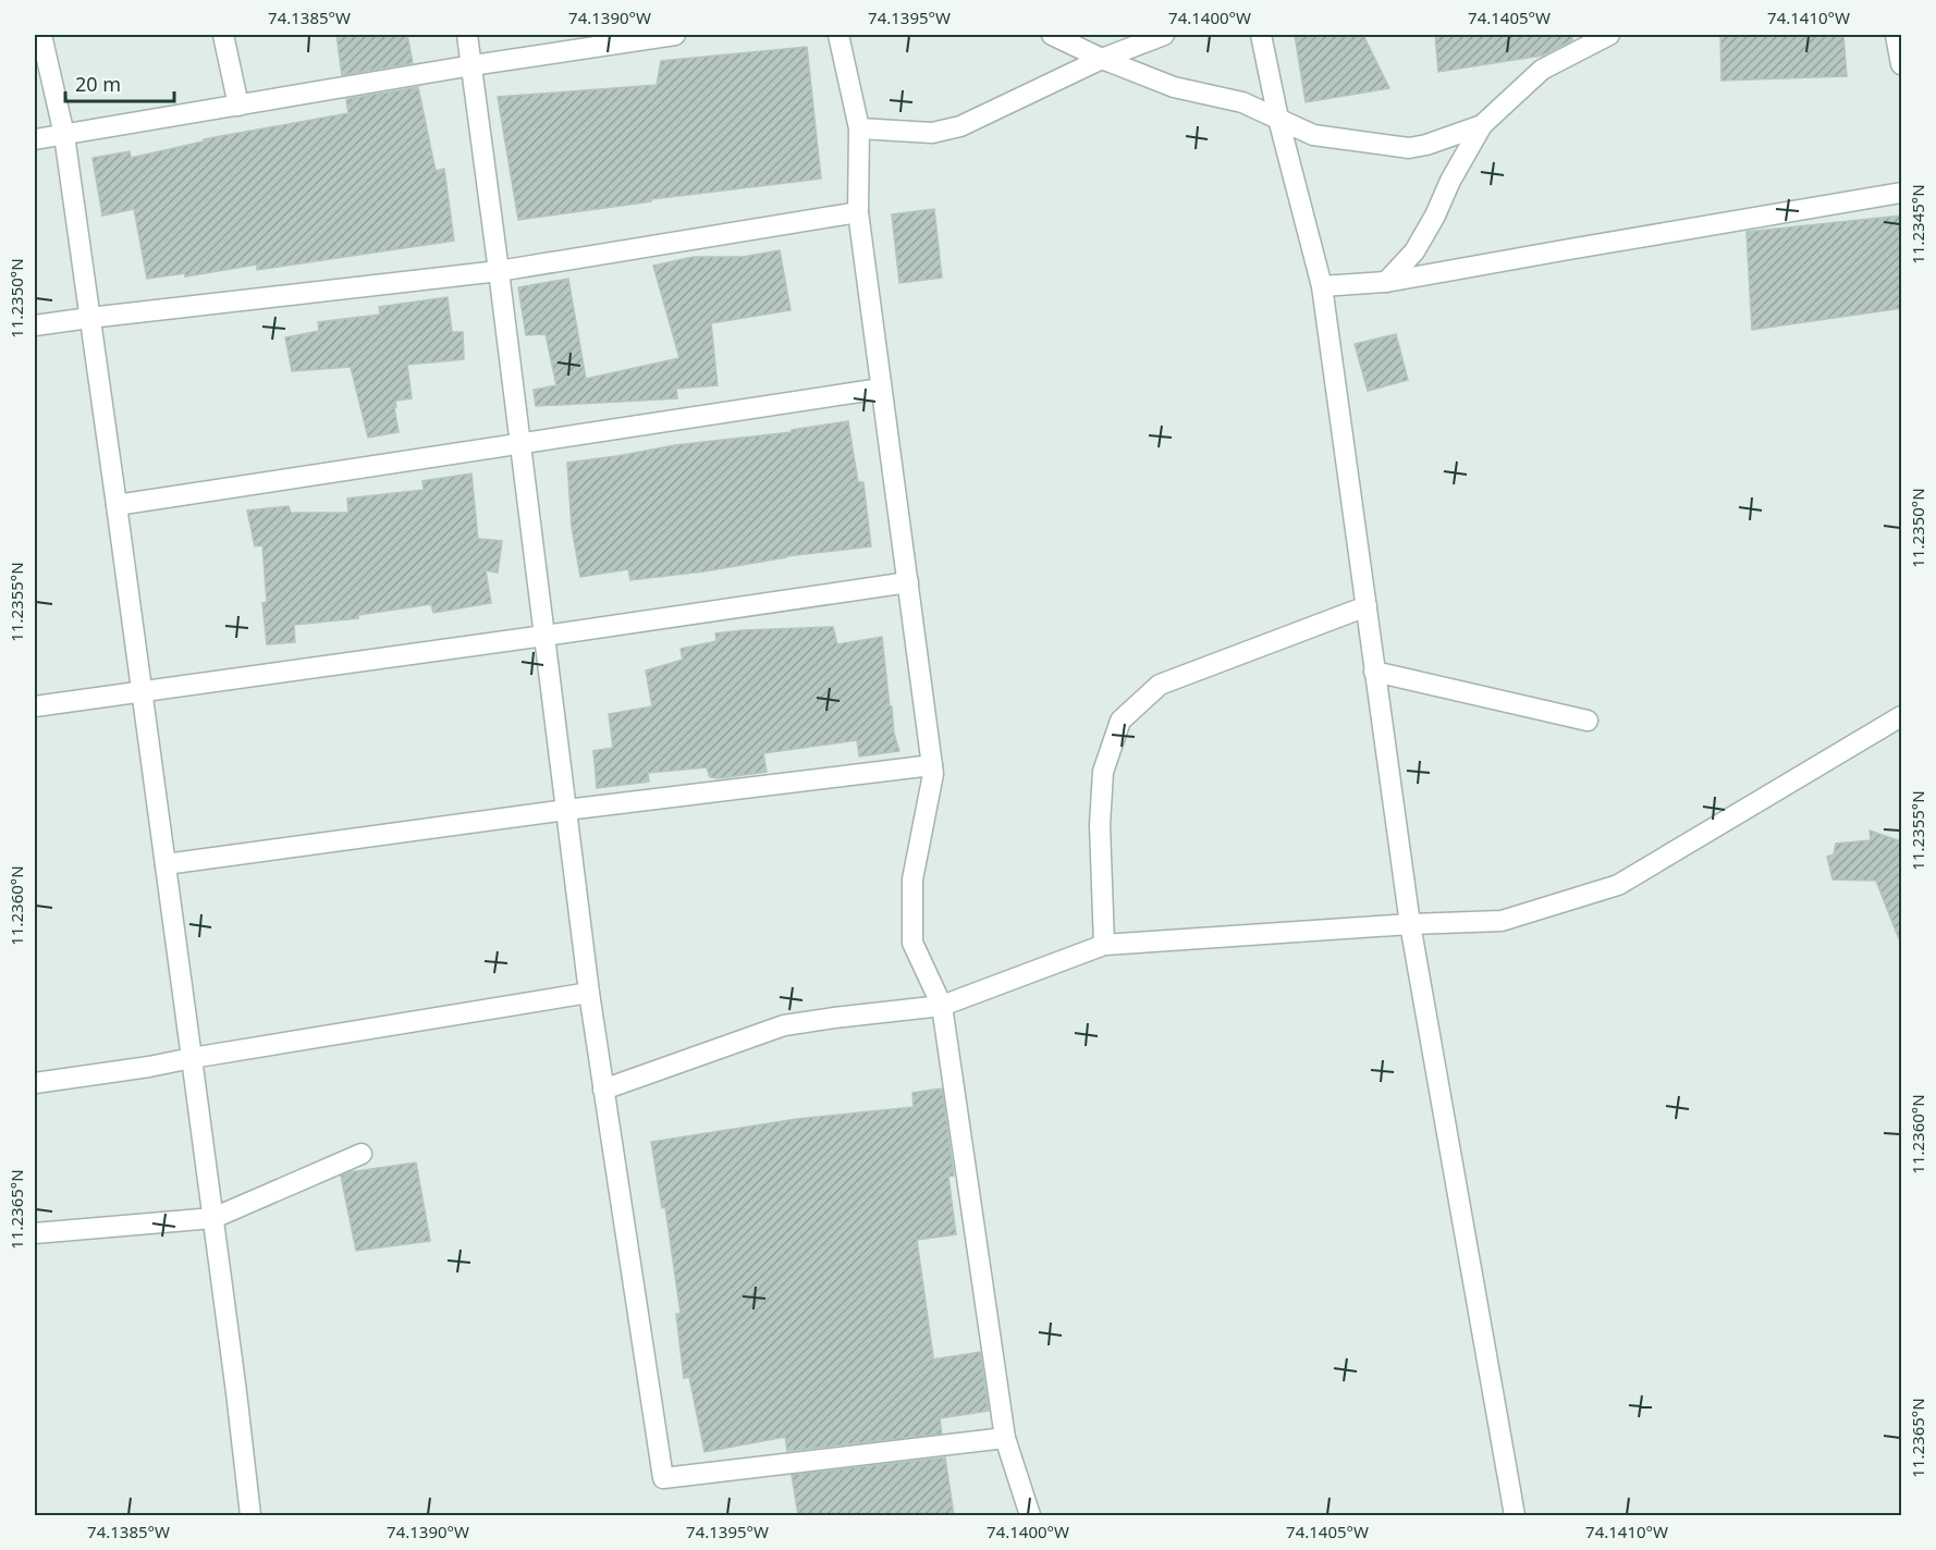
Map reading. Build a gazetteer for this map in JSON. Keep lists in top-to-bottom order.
{
  "scale_bar": "20 m",
  "coordinates": [
    "74.1385°W",
    "74.1390°W",
    "74.1395°W",
    "74.1400°W",
    "74.1405°W",
    "74.1410°W",
    "11.2345°N",
    "11.2350°N",
    "11.2355°N",
    "11.2360°N",
    "11.2365°N"
  ]
}
